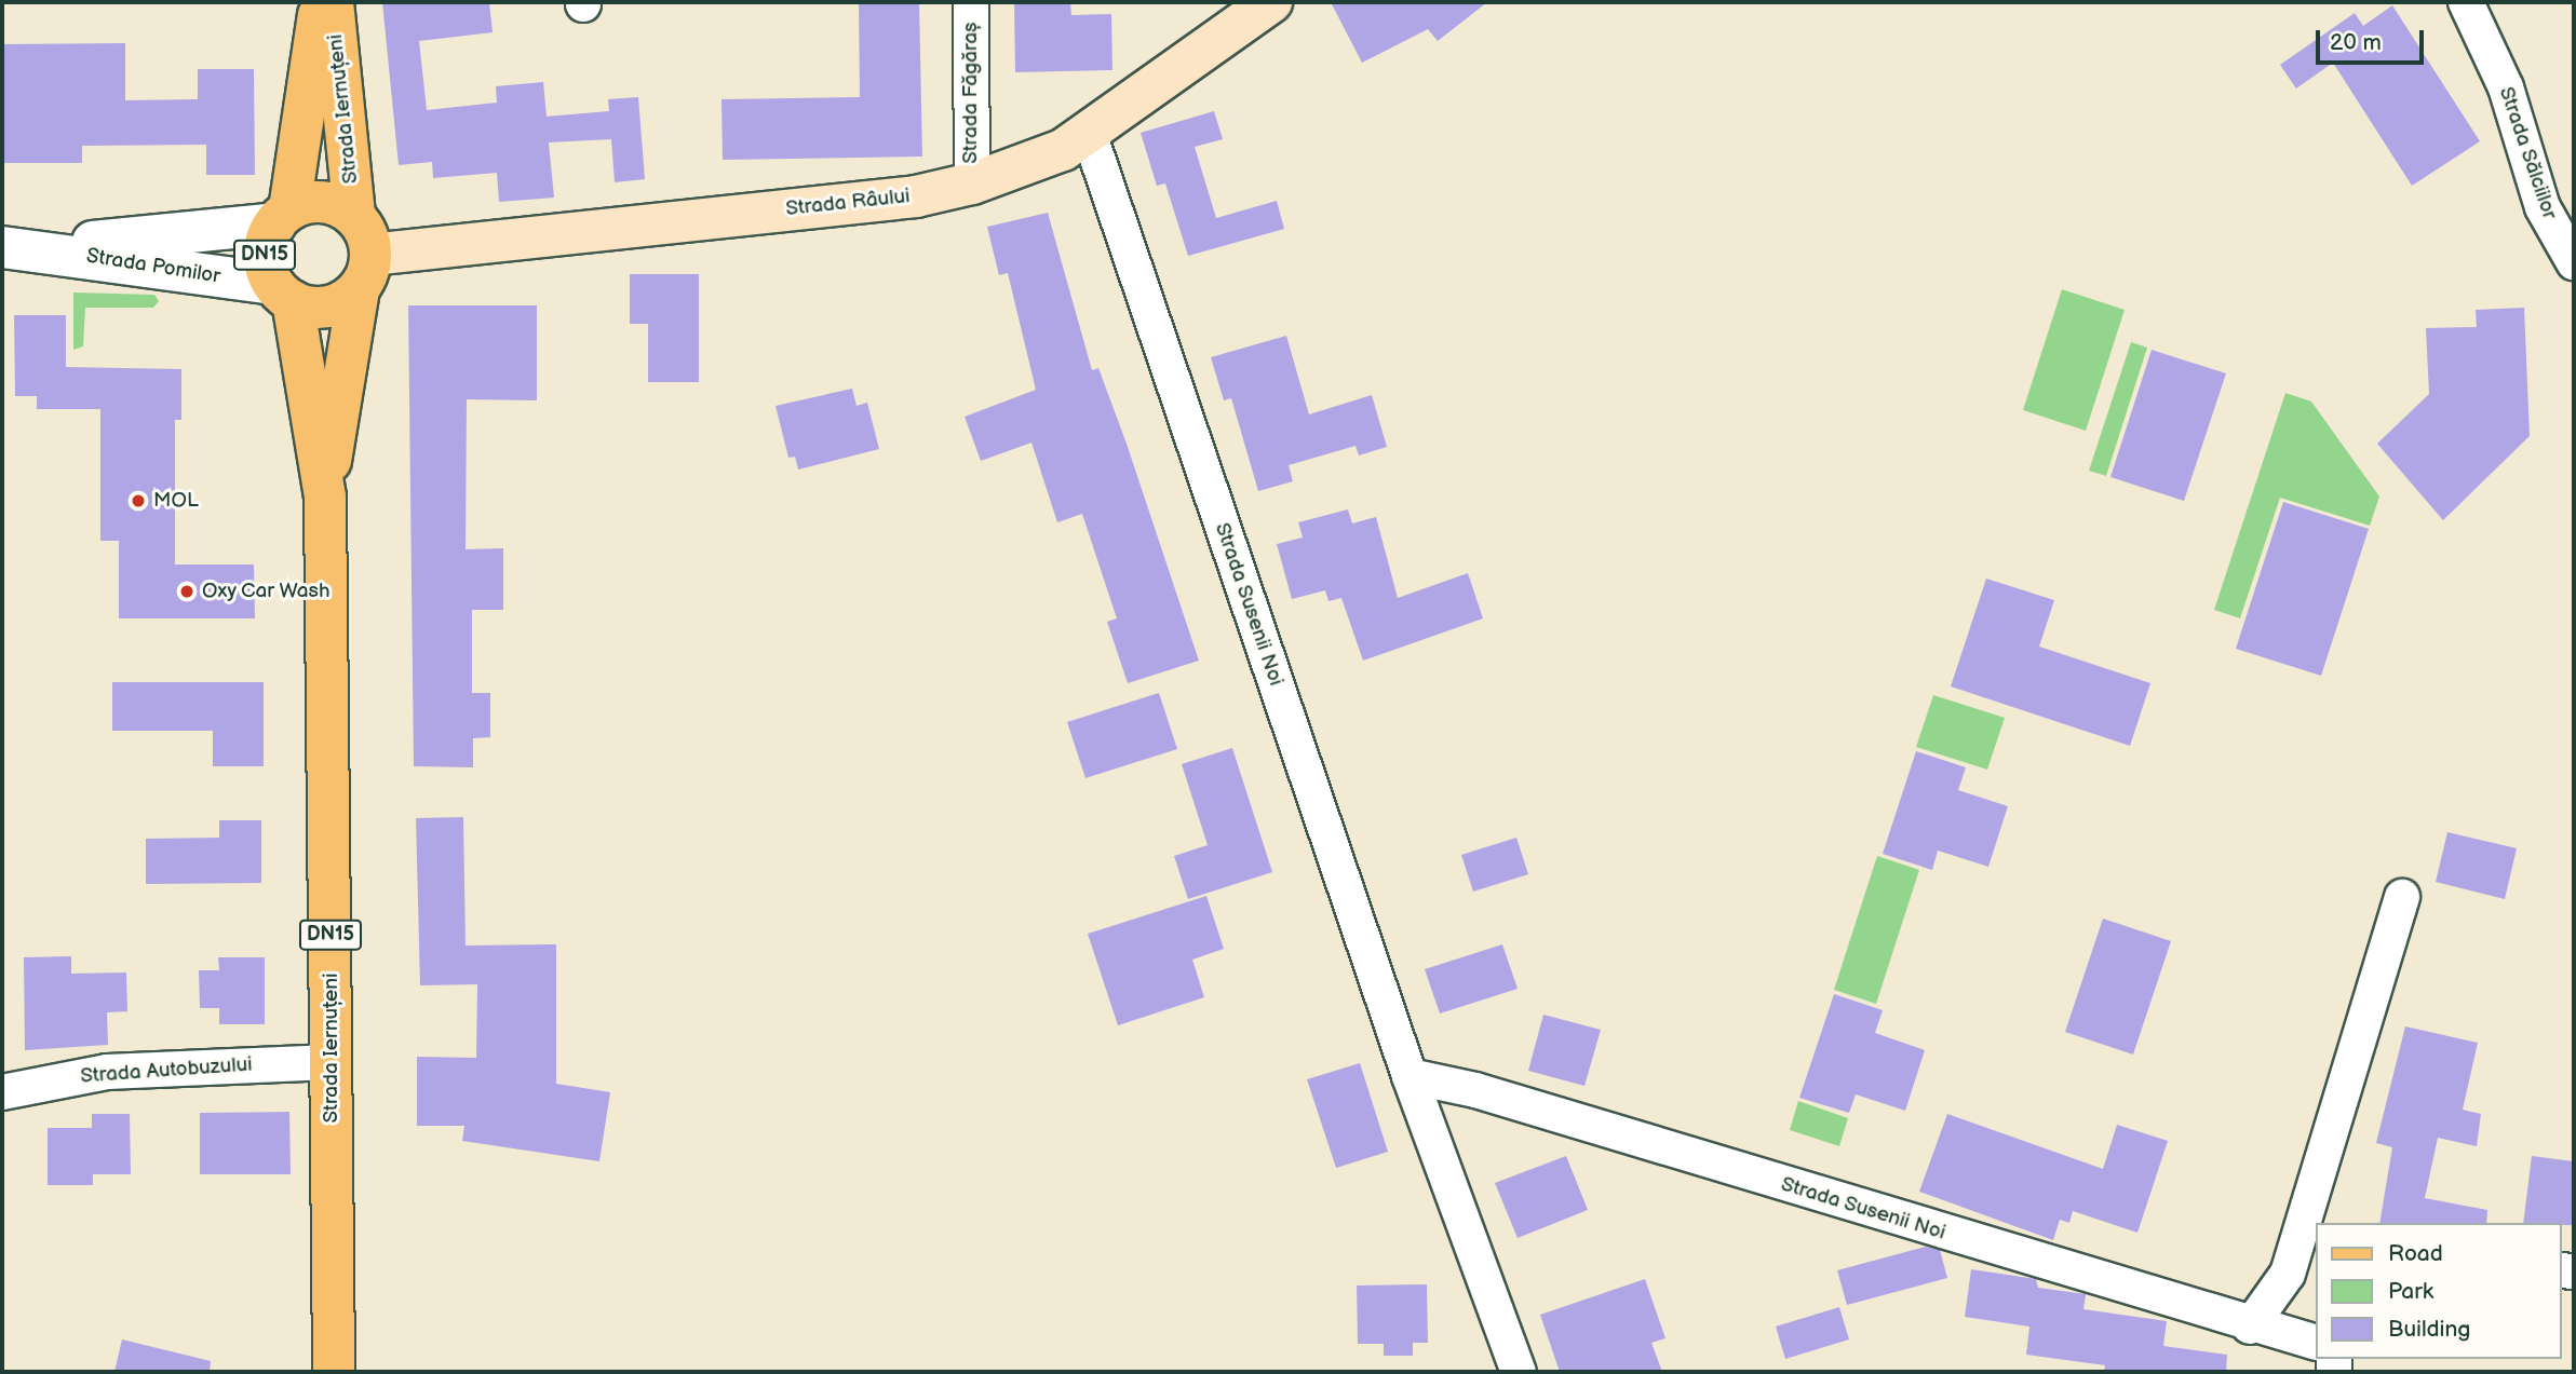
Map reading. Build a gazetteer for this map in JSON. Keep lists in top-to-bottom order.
{
  "streets": {
    "main road": ["Strada Iernuțeni", "Strada Râului", "DN15"],
    "street": [
      "Strada Făgăraș",
      "Strada Sălciilor",
      "Strada Pomilor",
      "Strada Susenii Noi",
      "Strada Autobuzului"
    ]
  },
  "crossings": [
    ["Strada Făgăraș", "Strada Râului"],
    ["Strada Iernuțeni", "Strada Râului"],
    ["Strada Iernuțeni", "DN15"],
    ["Strada Iernuțeni", "Strada Pomilor"],
    ["Strada Iernuțeni", "Strada Autobuzului"],
    ["Strada Râului", "DN15"],
    ["Strada Râului", "Strada Pomilor"],
    ["Strada Râului", "Strada Susenii Noi"],
    ["DN15", "Strada Pomilor"]
  ],
  "places": ["MOL", "Oxy Car Wash"],
  "legend": ["Road", "Park", "Building"],
  "scale_bar": "20 m"
}
